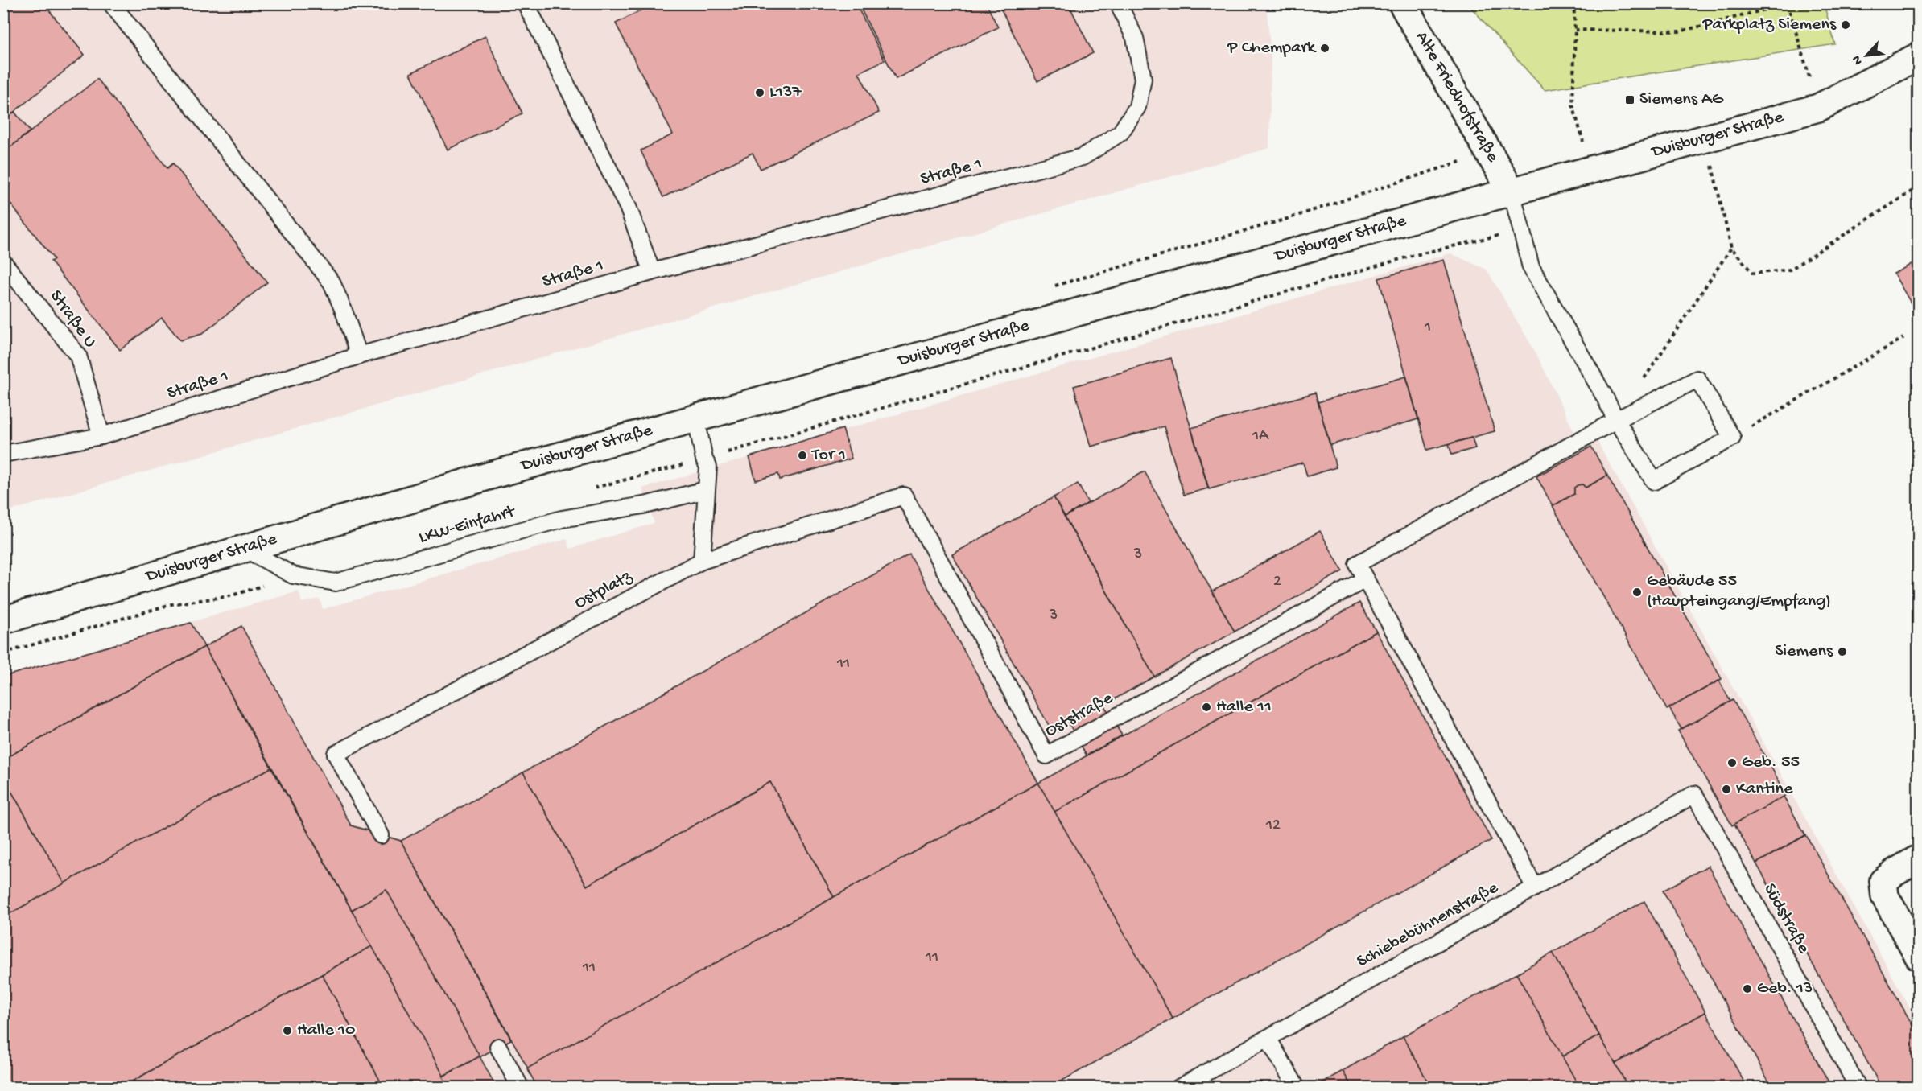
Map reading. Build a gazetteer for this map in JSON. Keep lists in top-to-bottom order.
{
  "streets": {
    "main road": ["Alte Friedhofstraße", "Duisburger Straße"],
    "lane": [
      "Straße 1",
      "Straße U",
      "LKW-Einfahrt",
      "Ostplatz",
      "Oststraße",
      "Südstraße",
      "Schiebebühnenstraße"
    ]
  },
  "crossings": [
    ["Alte Friedhofstraße", "Duisburger Straße"],
    ["Duisburger Straße", "LKW-Einfahrt"],
    ["Straße 1", "Straße U"],
    ["Ostplatz", "Oststraße"],
    ["Südstraße", "Schiebebühnenstraße"]
  ],
  "places": {
    "other": [
      "Parkplatz Siemens",
      "P Chempark",
      "L137",
      "Tor 1",
      "Gebäude 55 (Haupteingang/Empfang)",
      "Siemens",
      "Halle 11",
      "Geb. 55",
      "Kantine",
      "Geb. 13",
      "Halle 10"
    ],
    "transit": ["Siemens AG"]
  },
  "house_numbers": [
    "1",
    "1A",
    "3",
    "2",
    "3",
    "11",
    "12",
    "11",
    "11"
  ],
  "north": "bottom left"
}
